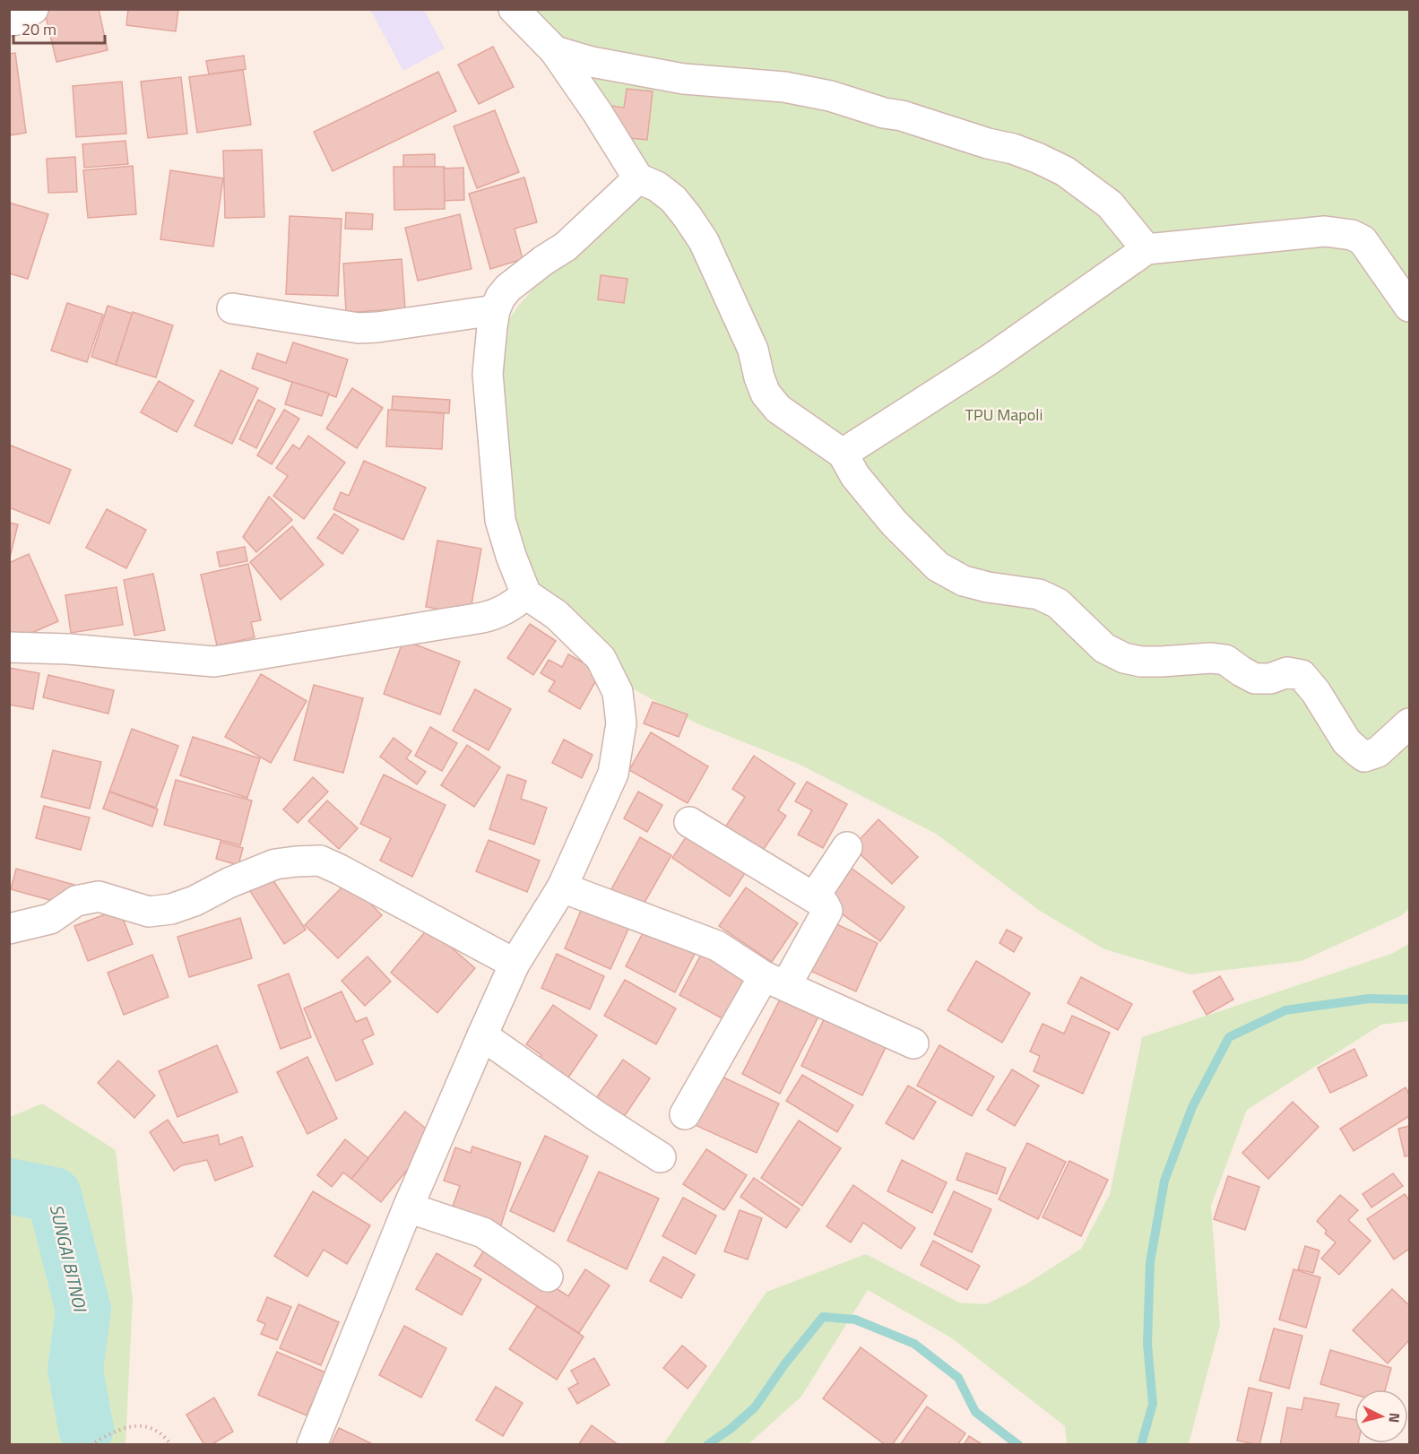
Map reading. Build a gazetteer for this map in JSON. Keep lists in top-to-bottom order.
{
  "water": ["SUNGAI BITNOI"],
  "parks": ["TPU Mapoli"],
  "scale_bar": "20 m",
  "north": "right"
}
